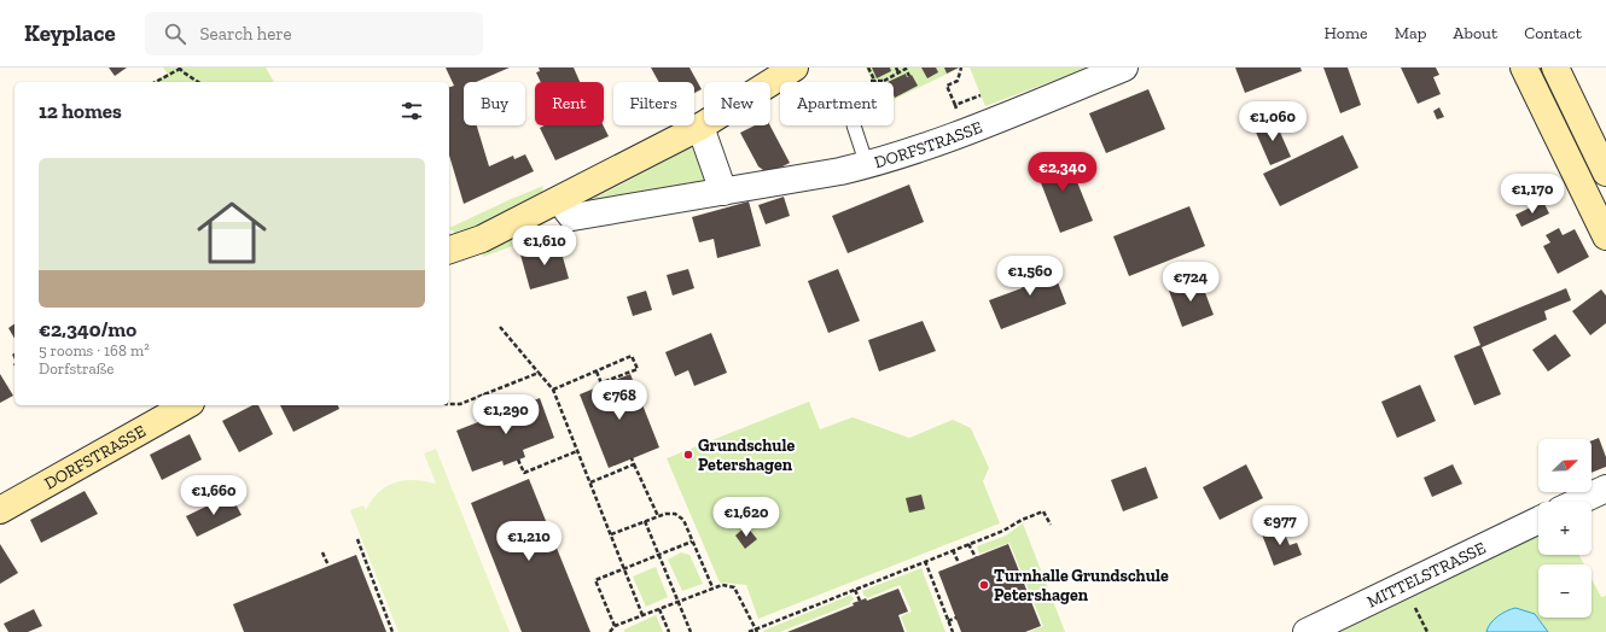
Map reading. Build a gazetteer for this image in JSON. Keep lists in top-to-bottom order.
{
  "streets": {
    "main road": ["DORFSTRASSE"],
    "street": ["MITTELSTRASSE"]
  },
  "places": ["Grundschule Petershagen", "Turnhalle Grundschule Petershagen"],
  "north": "top right",
  "page": {
    "header": "Keyplace",
    "search": "Search here",
    "nav": [
      "Home",
      "Map",
      "About",
      "Contact"
    ],
    "chip": [
      "Buy",
      "Rent",
      "Filters",
      "New",
      "Apartment"
    ],
    "heading": "12 homes",
    "price": [
      "€1,060",
      "€2,340",
      "€1,170",
      "€1,610",
      "€1,560",
      "€724",
      "€768",
      "€1,290",
      "€1,660",
      "€1,620",
      "€977",
      "€1,210"
    ],
    "list": [
      {
        "name": "€2,340/mo",
        "note": "5 rooms · 168 m² · Dorfstraße"
      }
    ],
    "map_buttons": ["+", "−"]
  }
}
